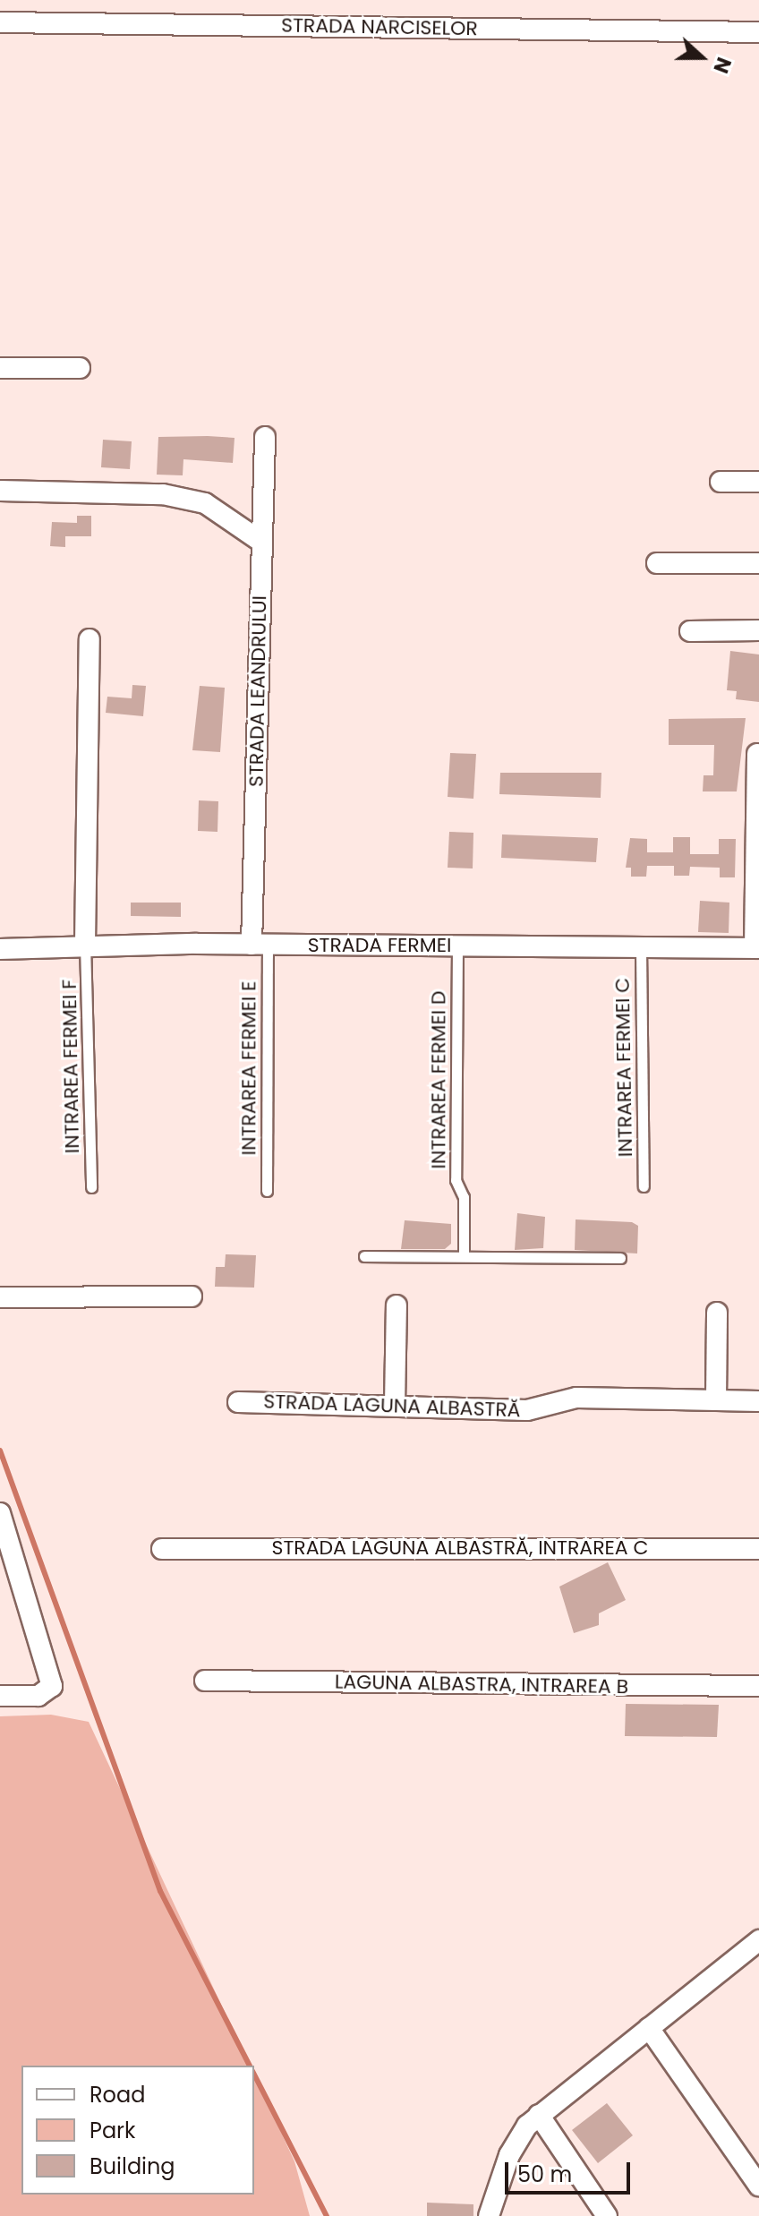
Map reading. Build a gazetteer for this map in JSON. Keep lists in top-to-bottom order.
{
  "streets": {
    "street": [
      "STRADA NARCISELOR",
      "STRADA LEANDRULUI",
      "STRADA FERMEI",
      "STRADA LAGUNA ALBASTRĂ",
      "STRADA LAGUNA ALBASTRĂ, INTRAREA C",
      "LAGUNA ALBASTRA, INTRAREA B"
    ],
    "lane": [
      "INTRAREA FERMEI F",
      "INTRAREA FERMEI C",
      "INTRAREA FERMEI E",
      "INTRAREA FERMEI D"
    ]
  },
  "crossings": [
    ["STRADA LEANDRULUI", "STRADA FERMEI"],
    ["STRADA LEANDRULUI", "INTRAREA FERMEI E"],
    ["STRADA FERMEI", "INTRAREA FERMEI F"],
    ["STRADA FERMEI", "INTRAREA FERMEI C"],
    ["STRADA FERMEI", "INTRAREA FERMEI E"],
    ["STRADA FERMEI", "INTRAREA FERMEI D"]
  ],
  "legend": ["Road", "Park", "Building"],
  "scale_bar": "50 m",
  "north": "right"
}
